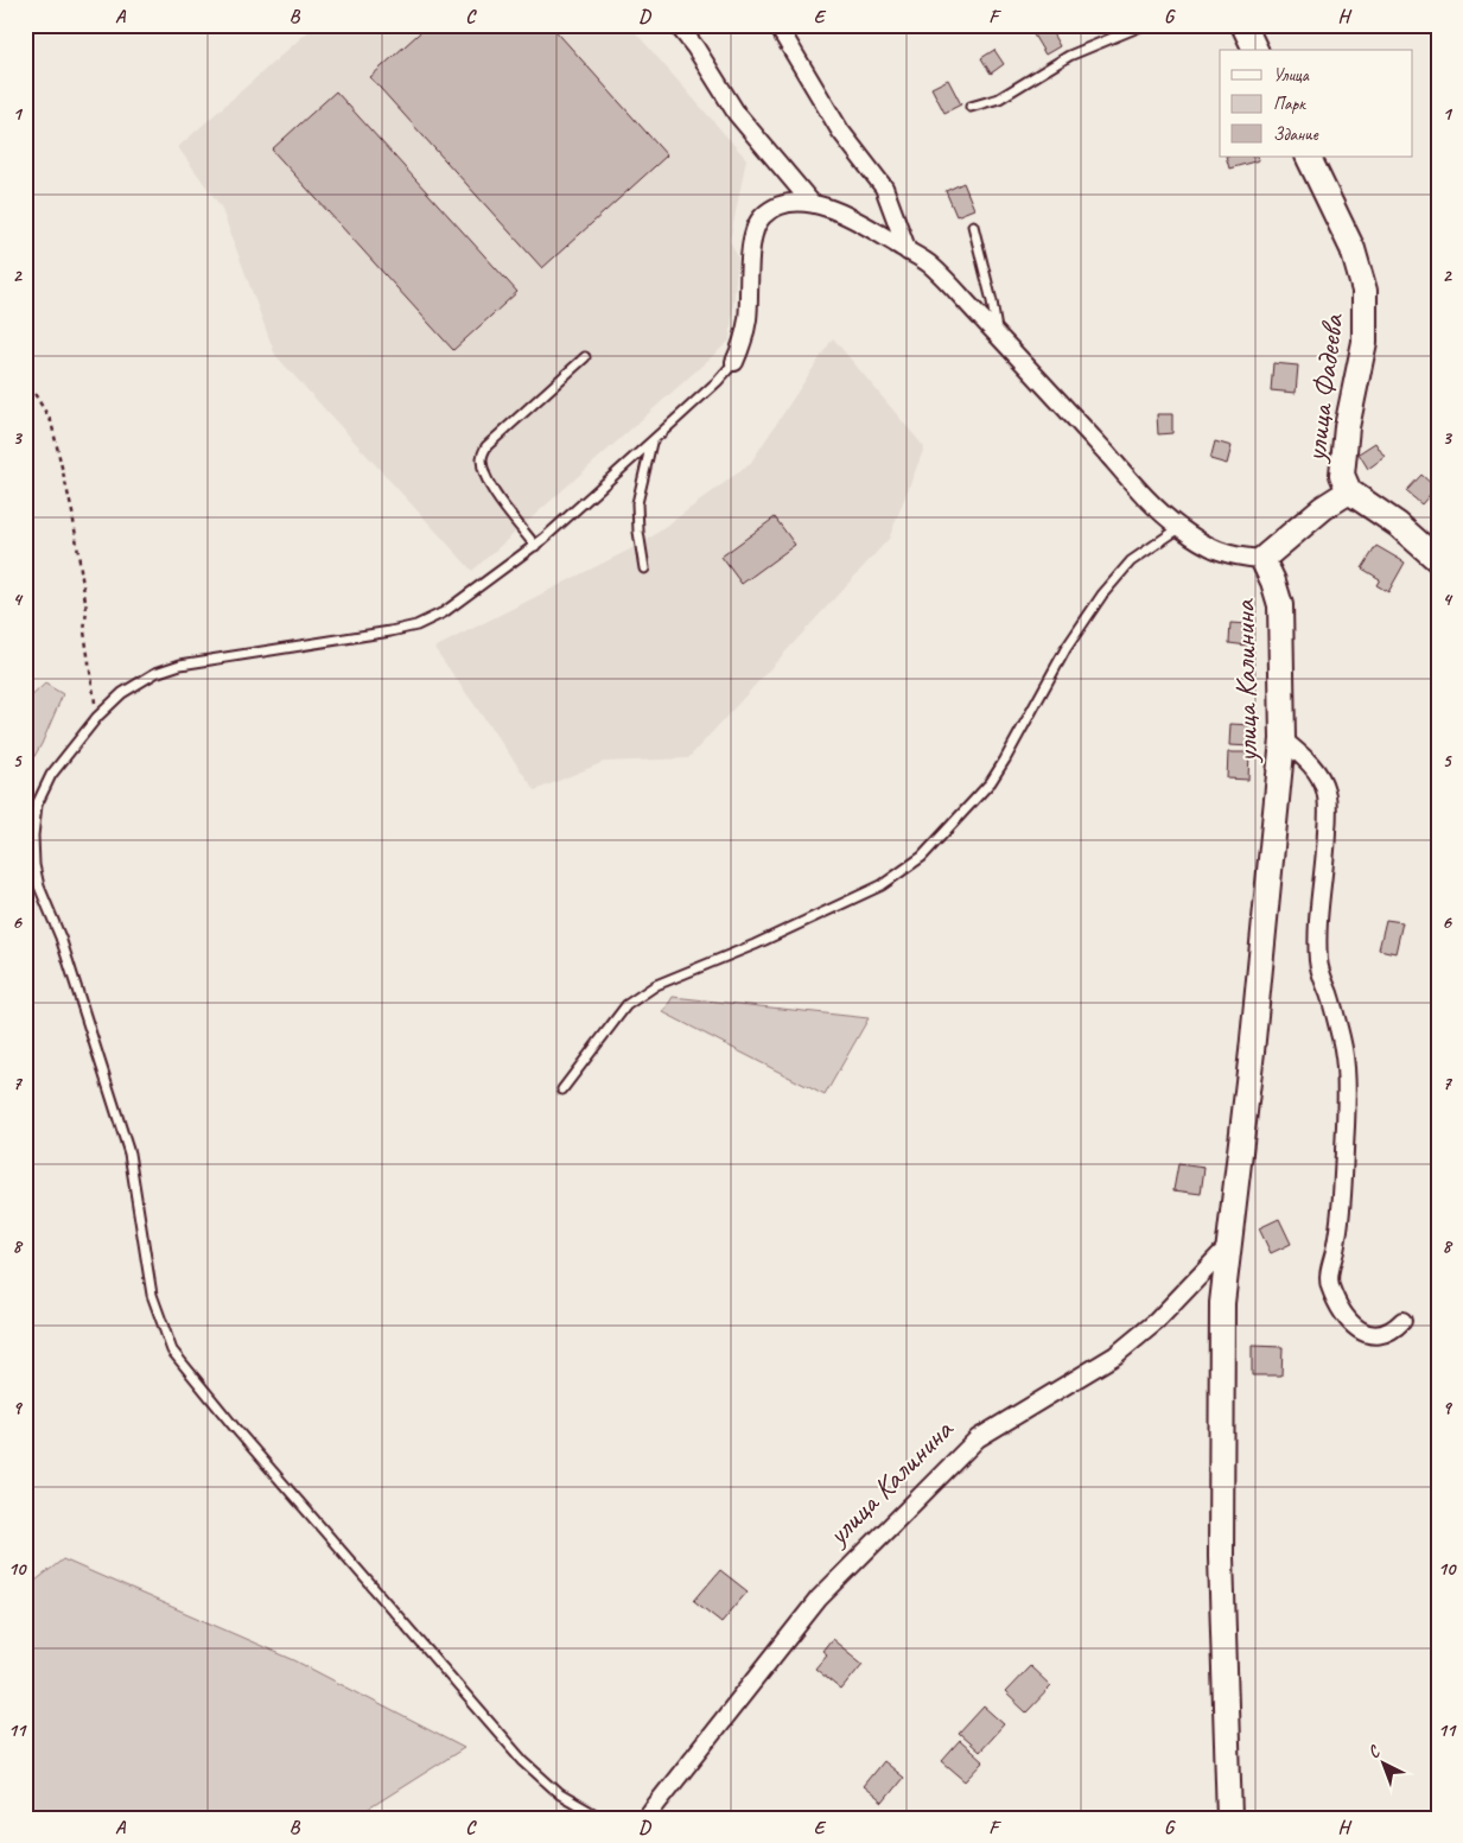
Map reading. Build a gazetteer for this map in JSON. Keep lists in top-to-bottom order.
{
  "streets": {
    "street": ["улица Фадеева", "улица Калинина"]
  },
  "legend": ["Улица", "Парк", "Здание"],
  "north": "top left",
  "grid": {
    "columns": [
      "A",
      "B",
      "C",
      "D",
      "E",
      "F",
      "G",
      "H"
    ],
    "rows": [
      "1",
      "2",
      "3",
      "4",
      "5",
      "6",
      "7",
      "8",
      "9",
      "10",
      "11"
    ]
  }
}
